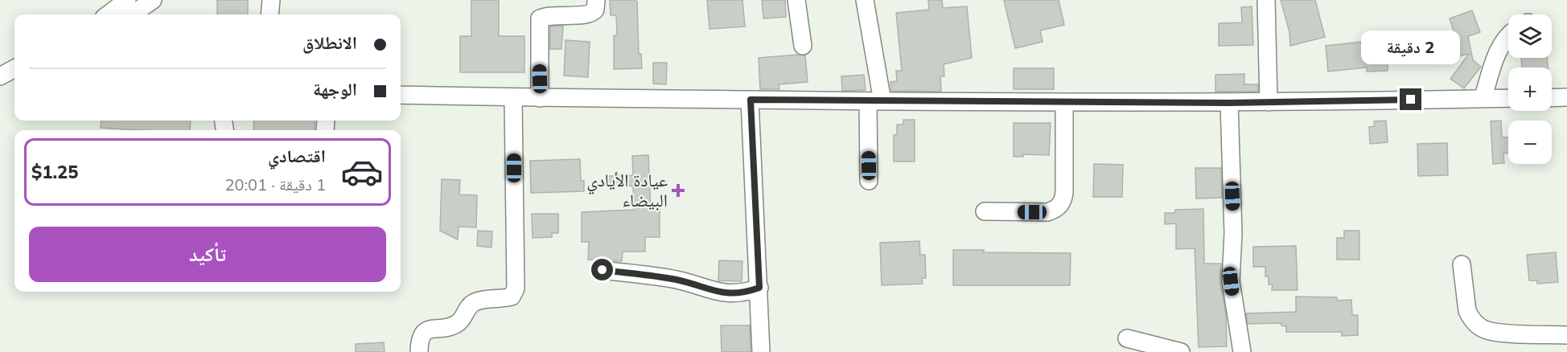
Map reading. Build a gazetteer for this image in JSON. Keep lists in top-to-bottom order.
{
  "places": {
    "health": ["عيادة الأيادي البيضاء"]
  },
  "page": {
    "map_buttons": ["+", "−"],
    "banner": ["الانطلاق", "الوجهة"],
    "bubble": "2 دقيقة",
    "list": [
      {
        "name": "اقتصادي",
        "note": "1 دقيقة · 20:01",
        "value": "$1.25"
      }
    ],
    "buttons": "تأكيد"
  }
}
